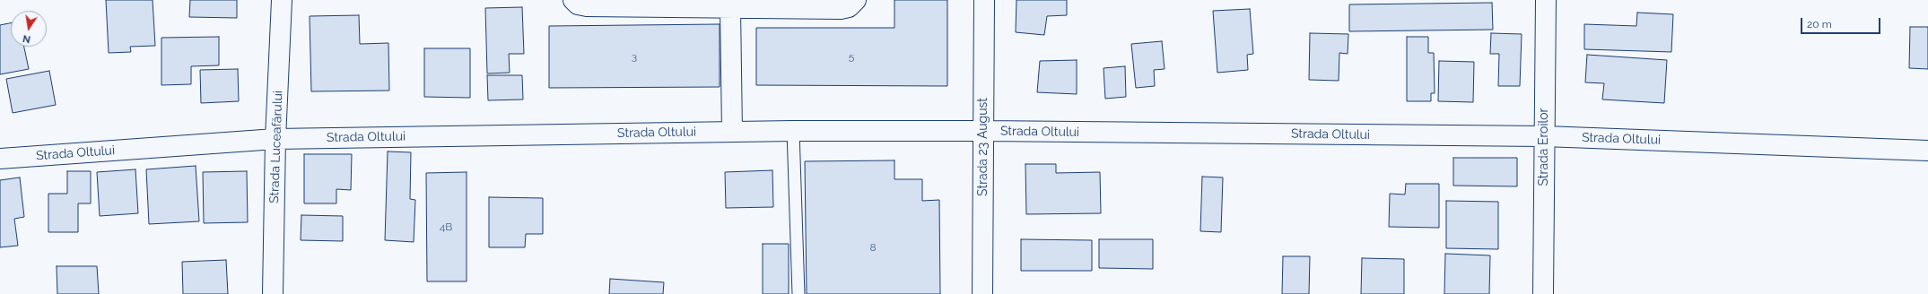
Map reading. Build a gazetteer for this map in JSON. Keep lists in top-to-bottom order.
{
  "streets": {
    "street": [
      "Strada Oltului",
      "Strada Luceafărului",
      "Strada 23 August",
      "Strada Eroilor"
    ]
  },
  "crossings": [
    ["Strada Oltului", "Strada Luceafărului"],
    ["Strada Oltului", "Strada 23 August"],
    ["Strada Oltului", "Strada Eroilor"]
  ],
  "house_numbers": [
    "3",
    "5",
    "4B",
    "8"
  ],
  "scale_bar": "20 m",
  "north": "bottom"
}
